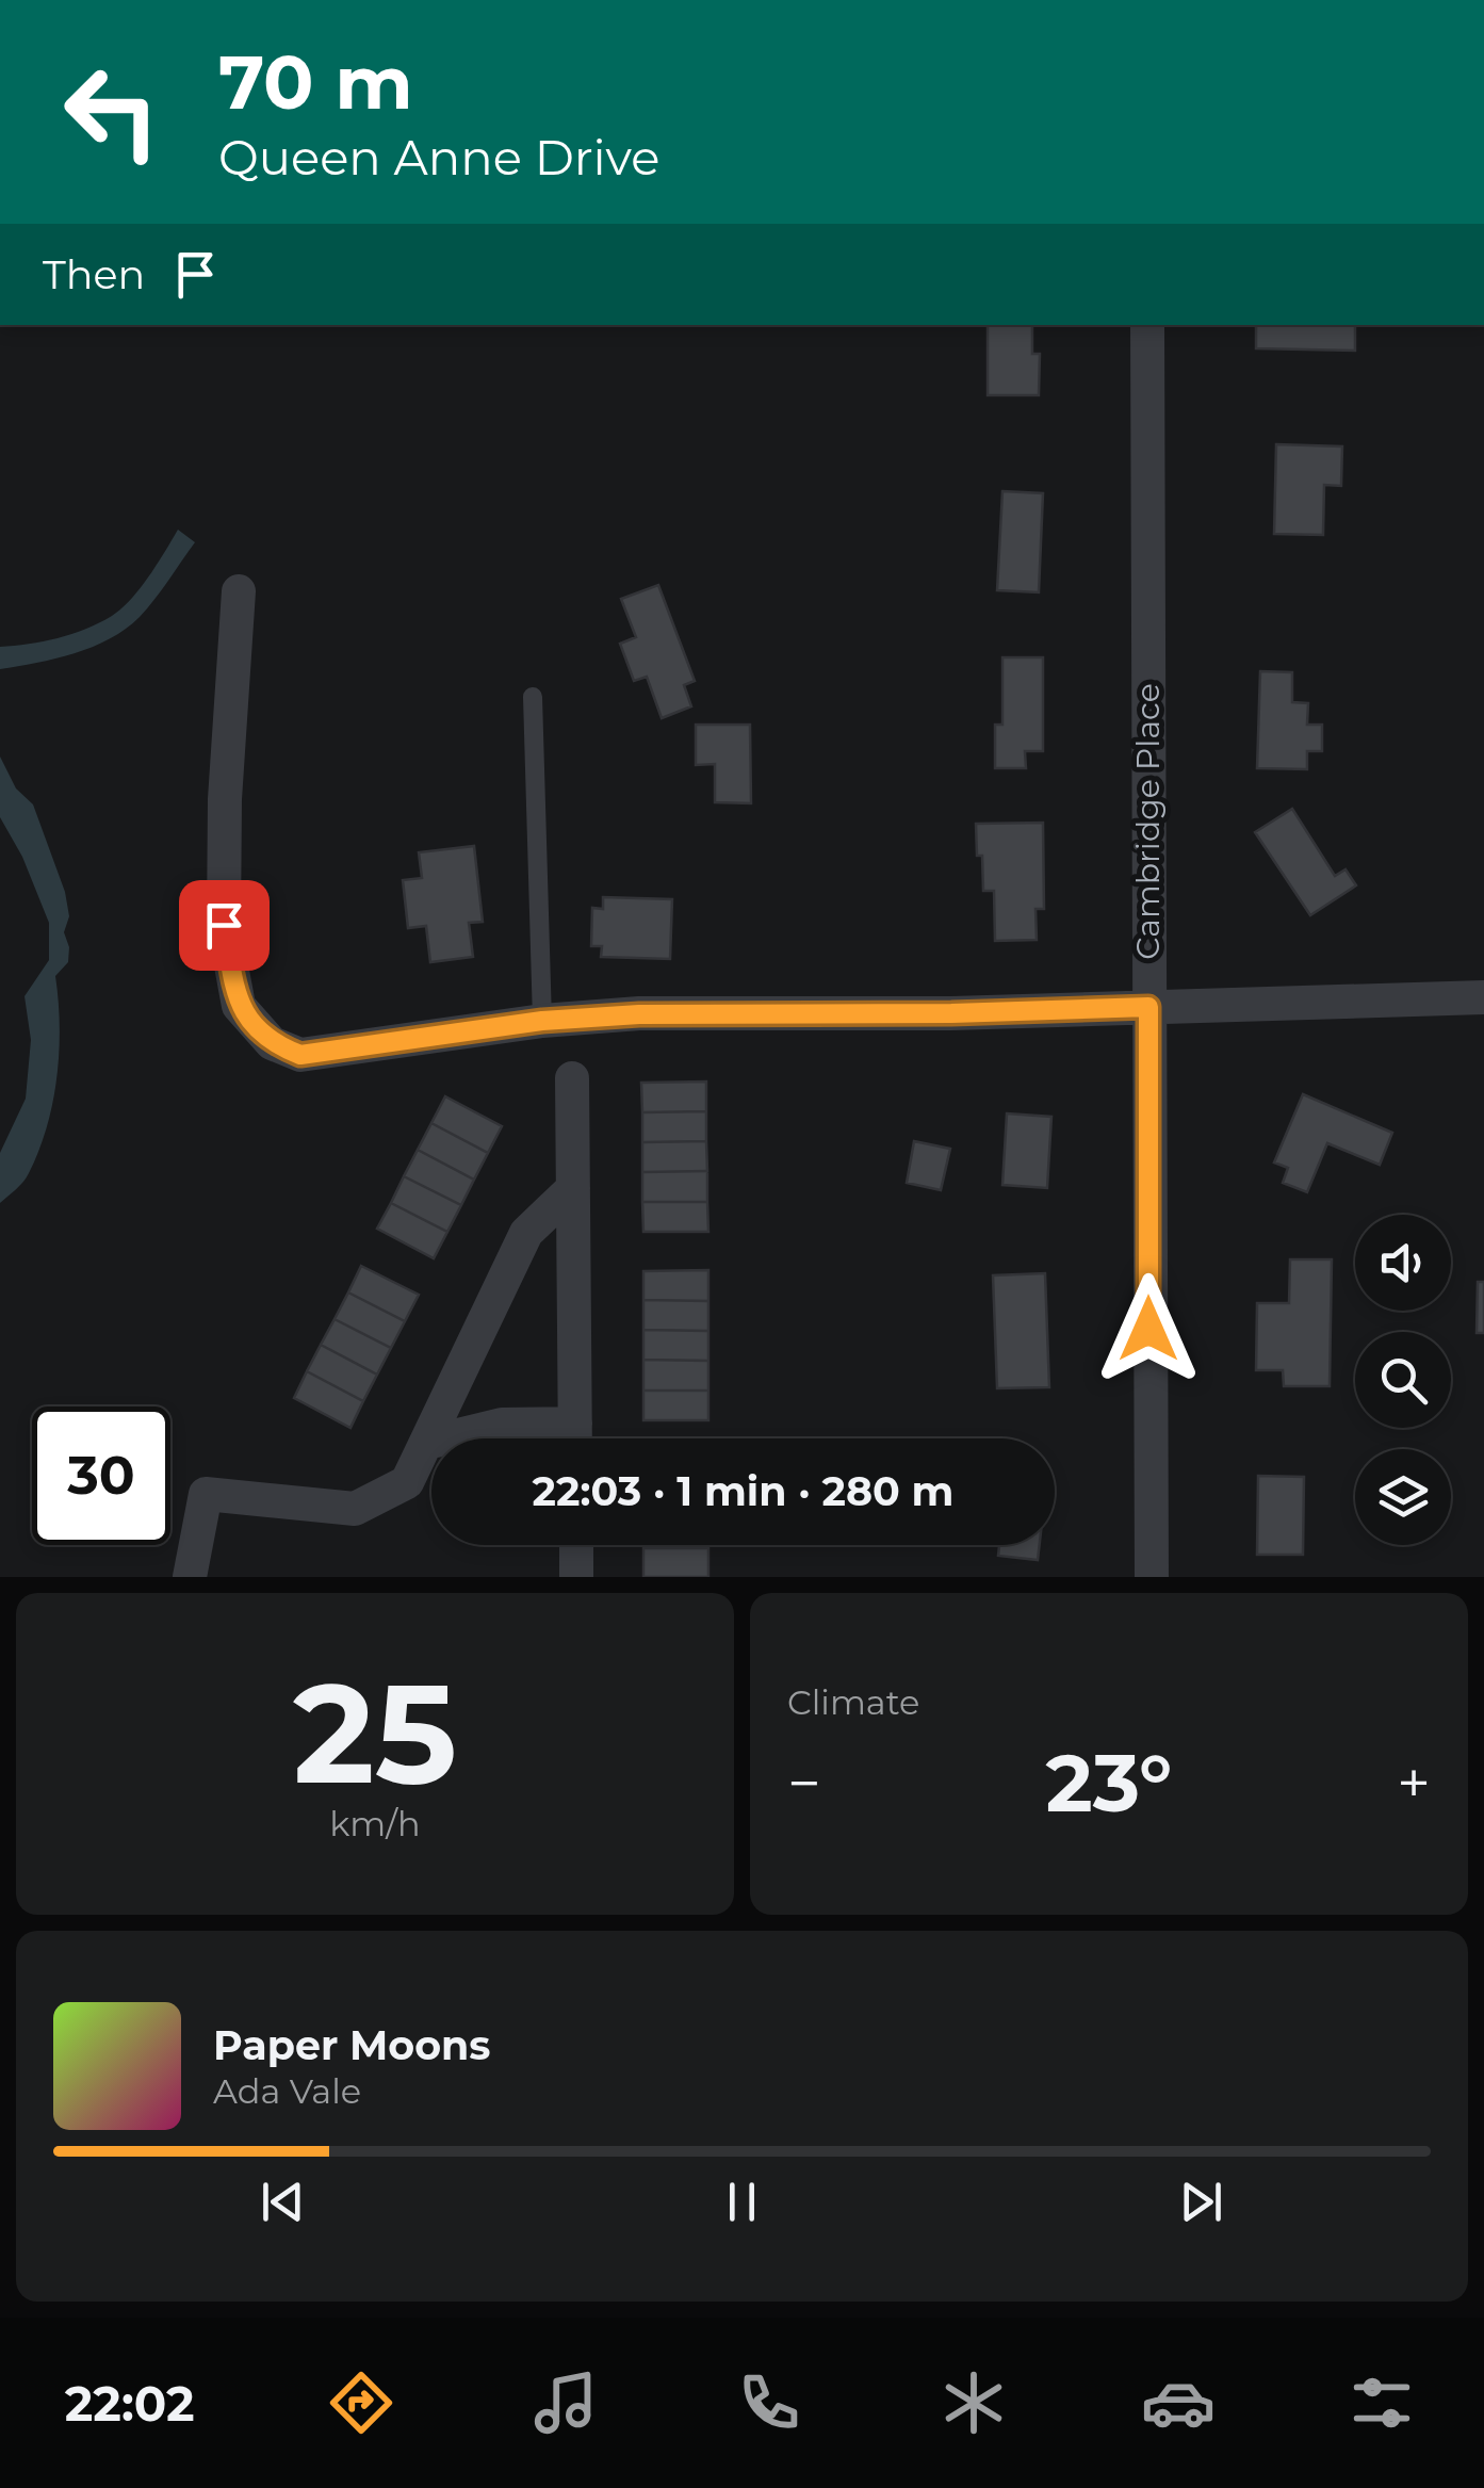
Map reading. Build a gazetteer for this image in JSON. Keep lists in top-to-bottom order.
{
  "streets": {
    "street": ["Cambridge Place"]
  },
  "page": {
    "turn": ["70 m", "Queen Anne Drive"],
    "then": "Then",
    "limit": "30",
    "trip": "22:03 · 1 min · 280 m",
    "tile": [
      ["25", "km/h"],
      "Climate"
    ],
    "heat": ["−", "23°", "+"],
    "song": ["Paper Moons", "Ada Vale"],
    "tabs": "22:02"
  }
}
